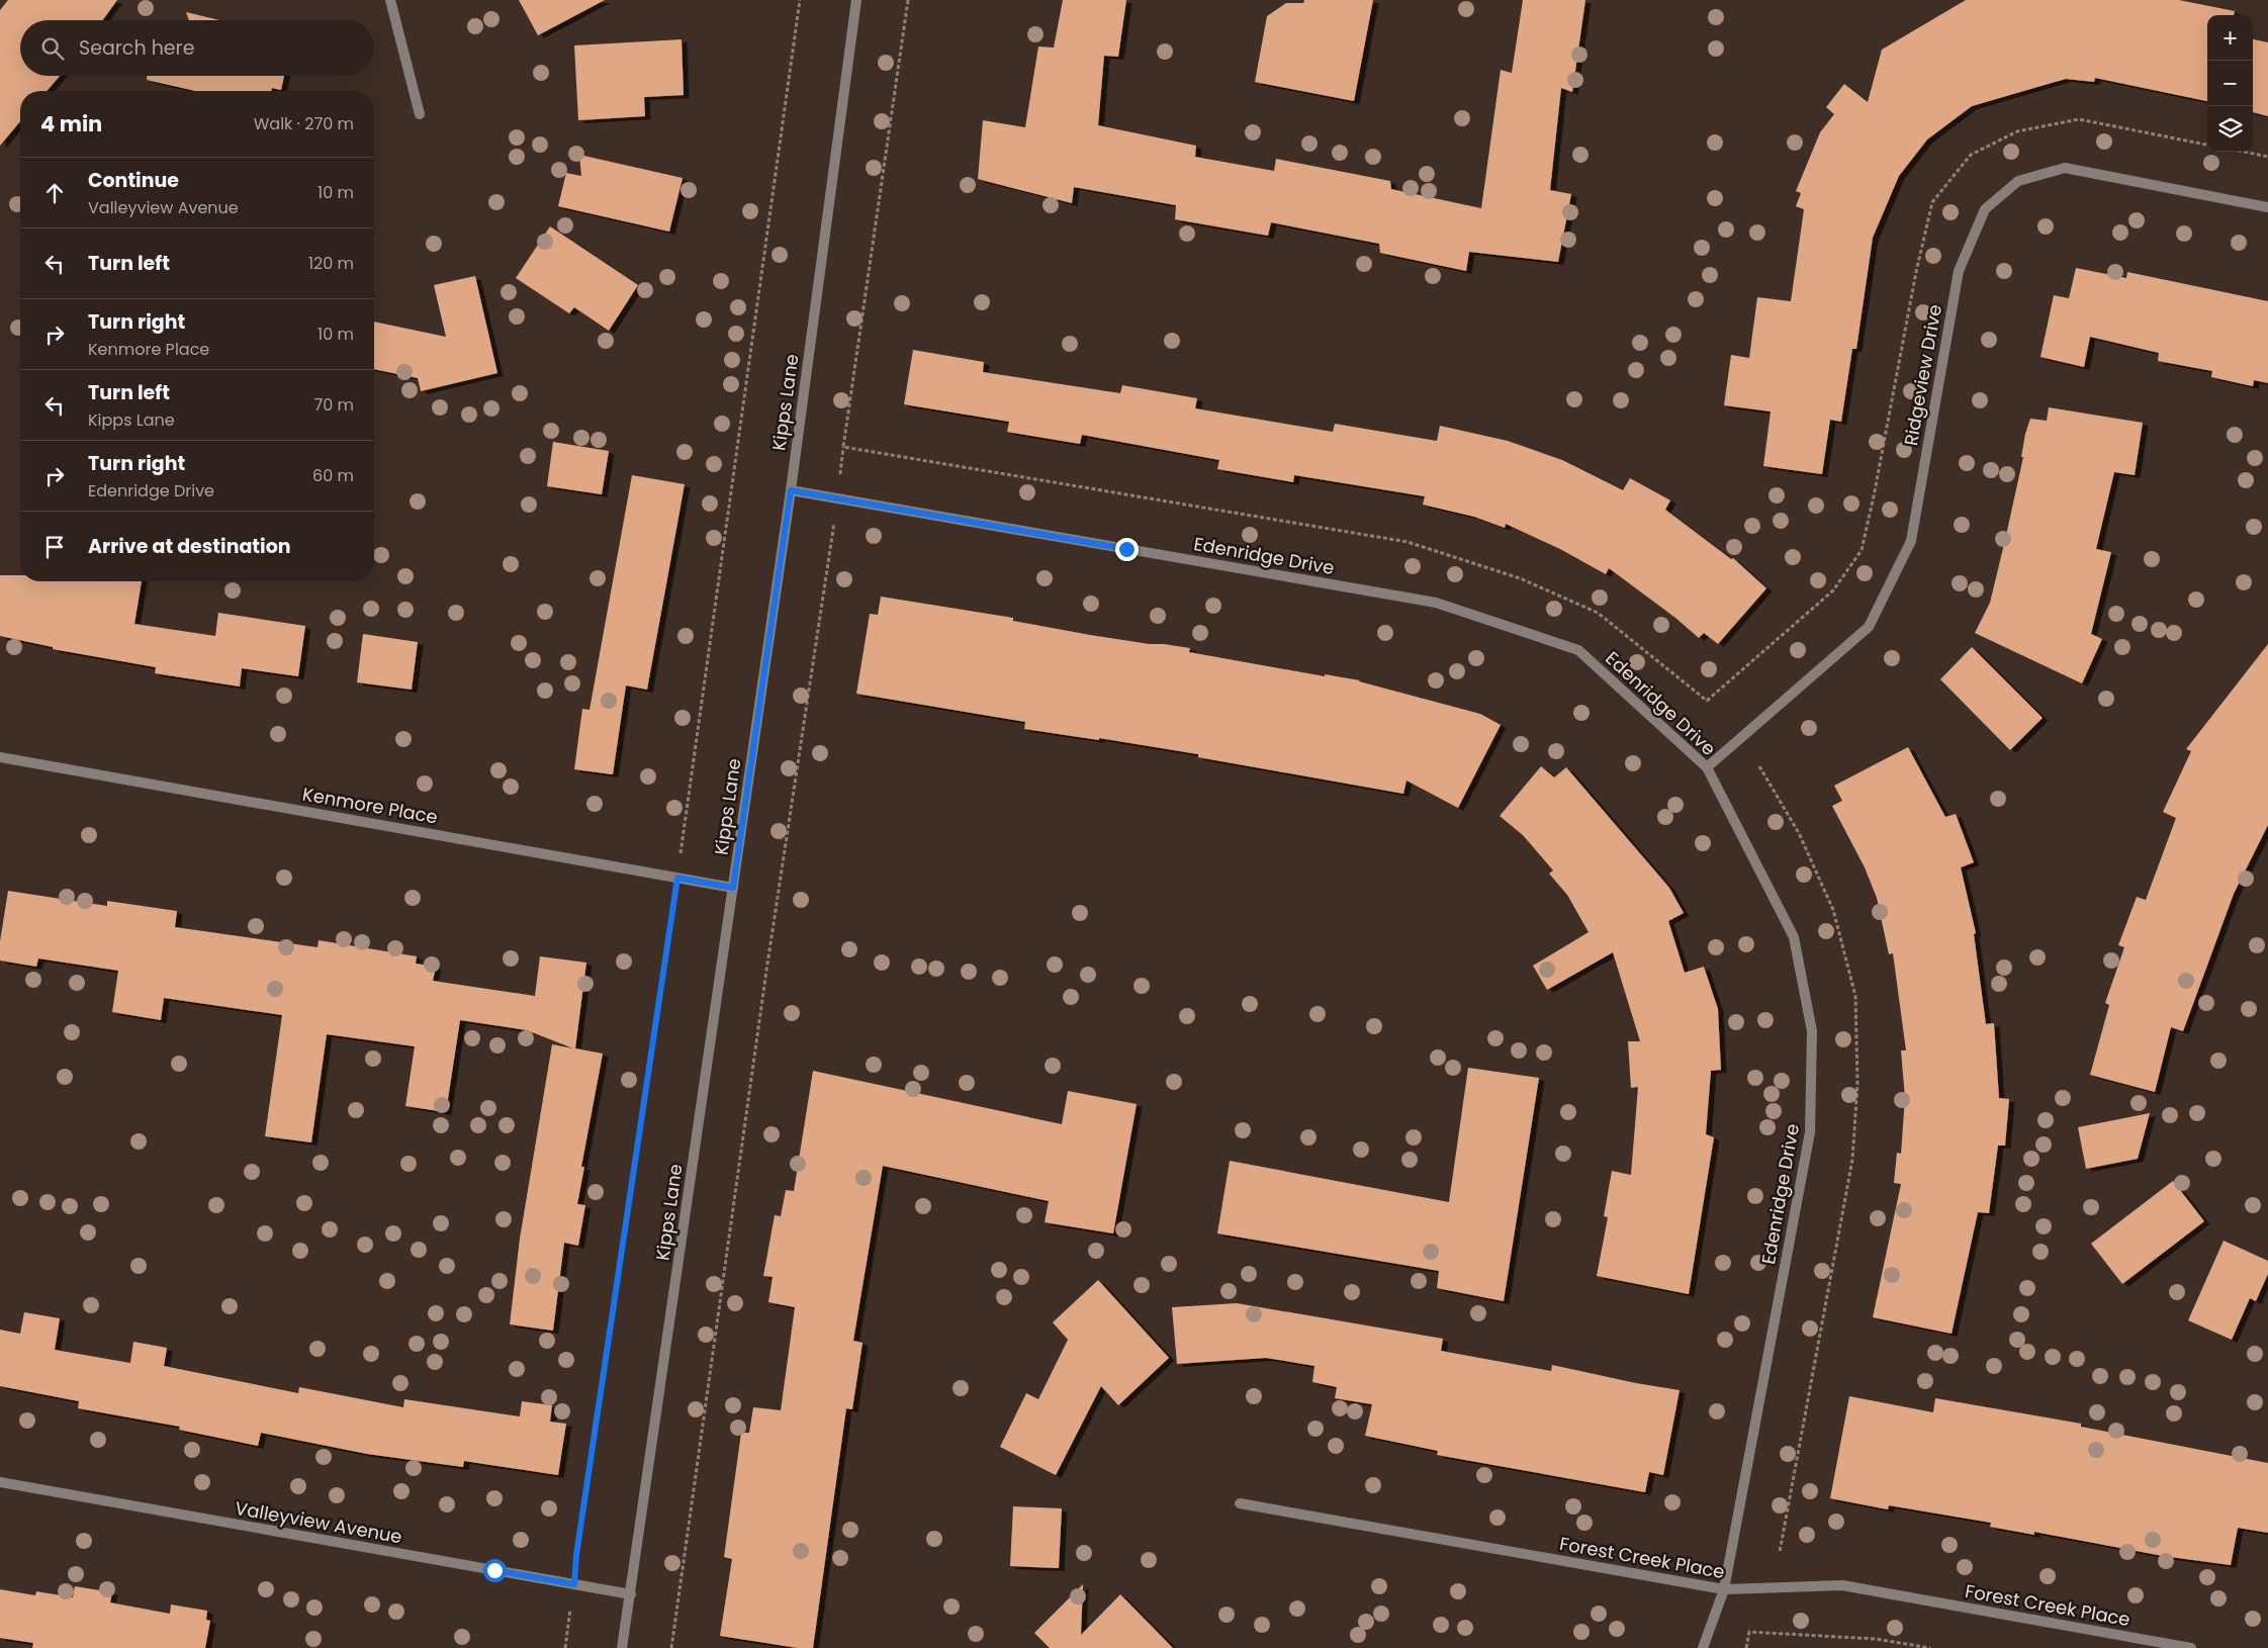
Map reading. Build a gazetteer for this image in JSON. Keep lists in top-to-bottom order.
{
  "streets": {
    "street": [
      "Ridgeview Drive",
      "Kipps Lane",
      "Edenridge Drive",
      "Kenmore Place",
      "Valleyview Avenue",
      "Forest Creek Place"
    ]
  },
  "crossings": [
    ["Ridgeview Drive", "Edenridge Drive"],
    ["Kipps Lane", "Edenridge Drive"],
    ["Kipps Lane", "Kenmore Place"],
    ["Kipps Lane", "Valleyview Avenue"],
    ["Edenridge Drive", "Forest Creek Place"]
  ],
  "page": {
    "map_buttons": ["+", "−"],
    "search": "Search here",
    "heading": ["4 min", "Walk · 270 m"],
    "list": [
      ["Continue", "Valleyview Avenue", "10 m"],
      ["Turn left", "120 m"],
      ["Turn right", "Kenmore Place", "10 m"],
      ["Turn left", "Kipps Lane", "70 m"],
      ["Turn right", "Edenridge Drive", "60 m"],
      "Arrive at destination"
    ]
  }
}
